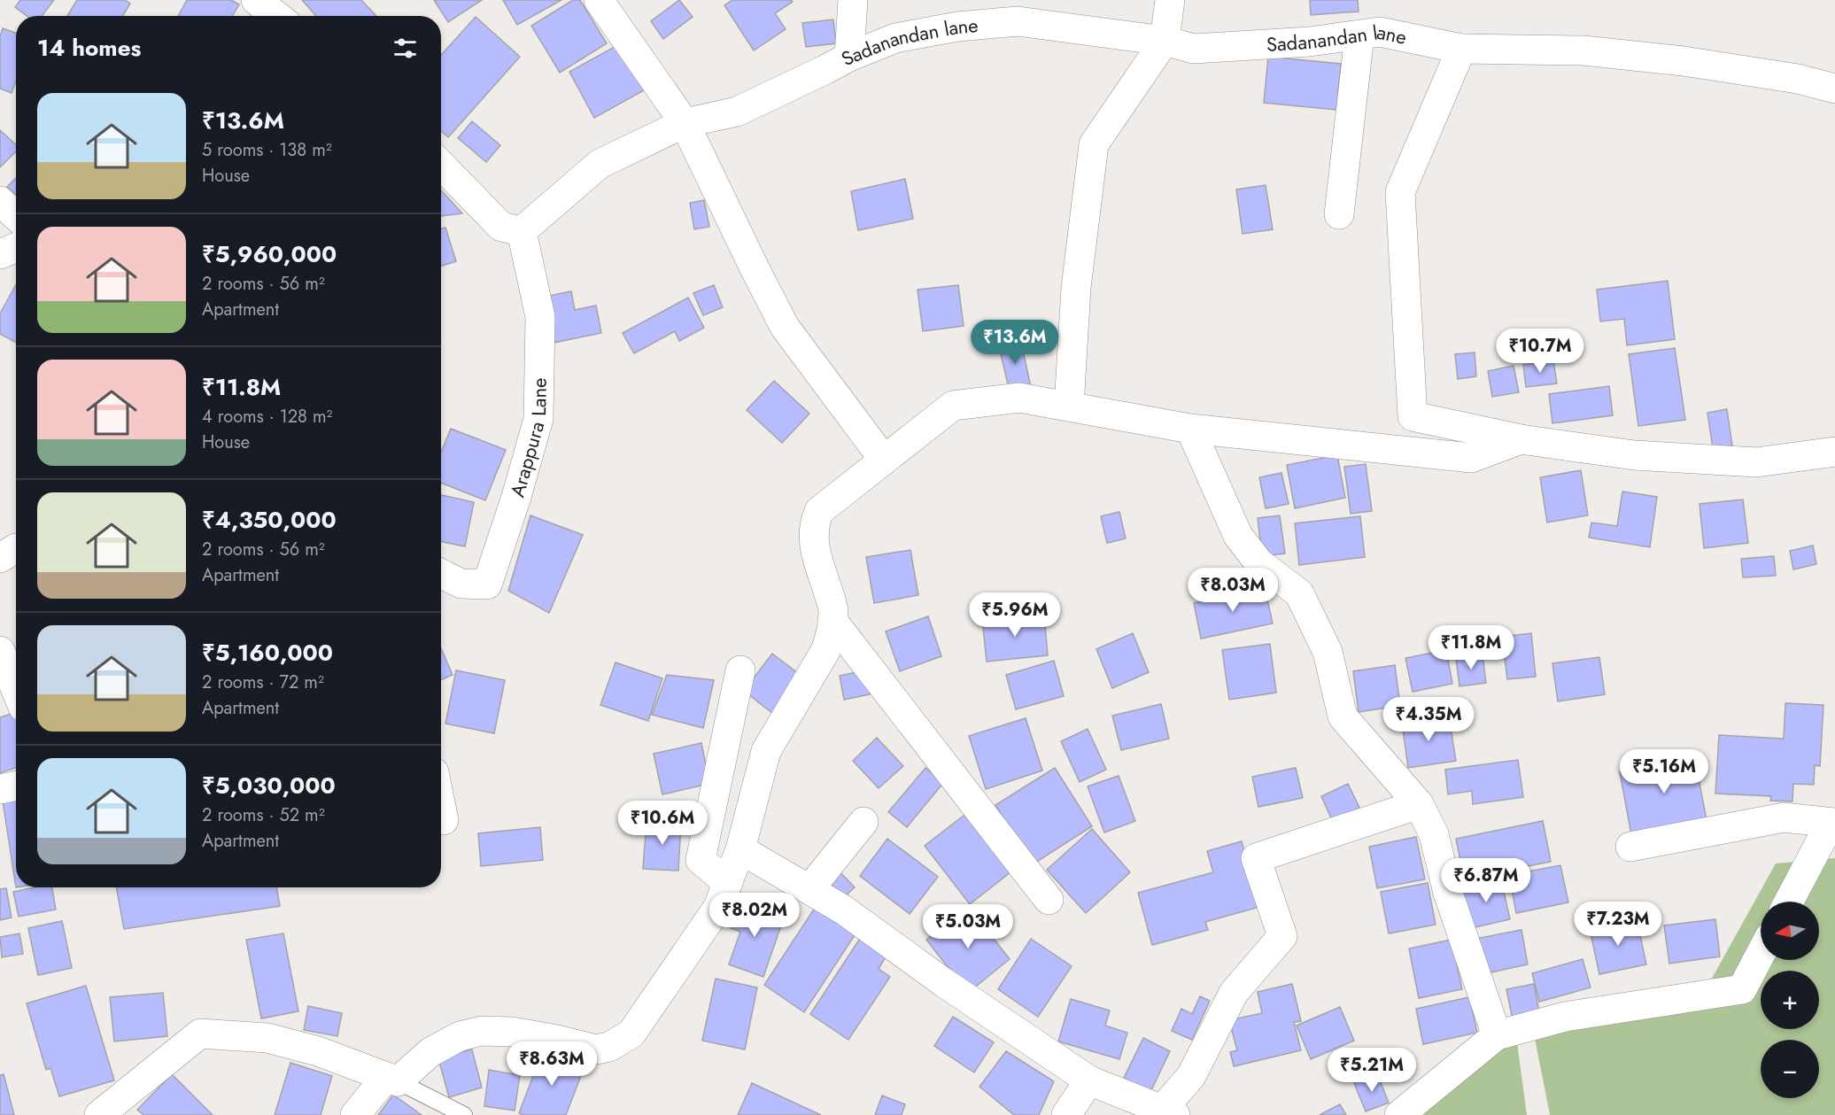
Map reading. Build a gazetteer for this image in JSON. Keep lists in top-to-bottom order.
{
  "streets": {
    "street": ["Sadanandan lane", "Arappura Lane"]
  },
  "crossings": [
    ["Sadanandan lane", "Arappura Lane"]
  ],
  "north": "left",
  "page": {
    "heading": "14 homes",
    "list": [
      {
        "name": "₹13.6M",
        "note": "5 rooms · 138 m² · House"
      },
      {
        "name": "₹5,960,000",
        "note": "2 rooms · 56 m² · Apartment"
      },
      {
        "name": "₹11.8M",
        "note": "4 rooms · 128 m² · House"
      },
      {
        "name": "₹4,350,000",
        "note": "2 rooms · 56 m² · Apartment"
      },
      {
        "name": "₹5,160,000",
        "note": "2 rooms · 72 m² · Apartment"
      },
      {
        "name": "₹5,030,000",
        "note": "2 rooms · 52 m² · Apartment"
      }
    ],
    "price": [
      "₹13.6M",
      "₹10.7M",
      "₹8.03M",
      "₹5.96M",
      "₹11.8M",
      "₹4.35M",
      "₹5.16M",
      "₹10.6M",
      "₹6.87M",
      "₹8.02M",
      "₹7.23M",
      "₹5.03M",
      "₹8.63M",
      "₹5.21M"
    ],
    "map_buttons": ["+", "−"]
  }
}
